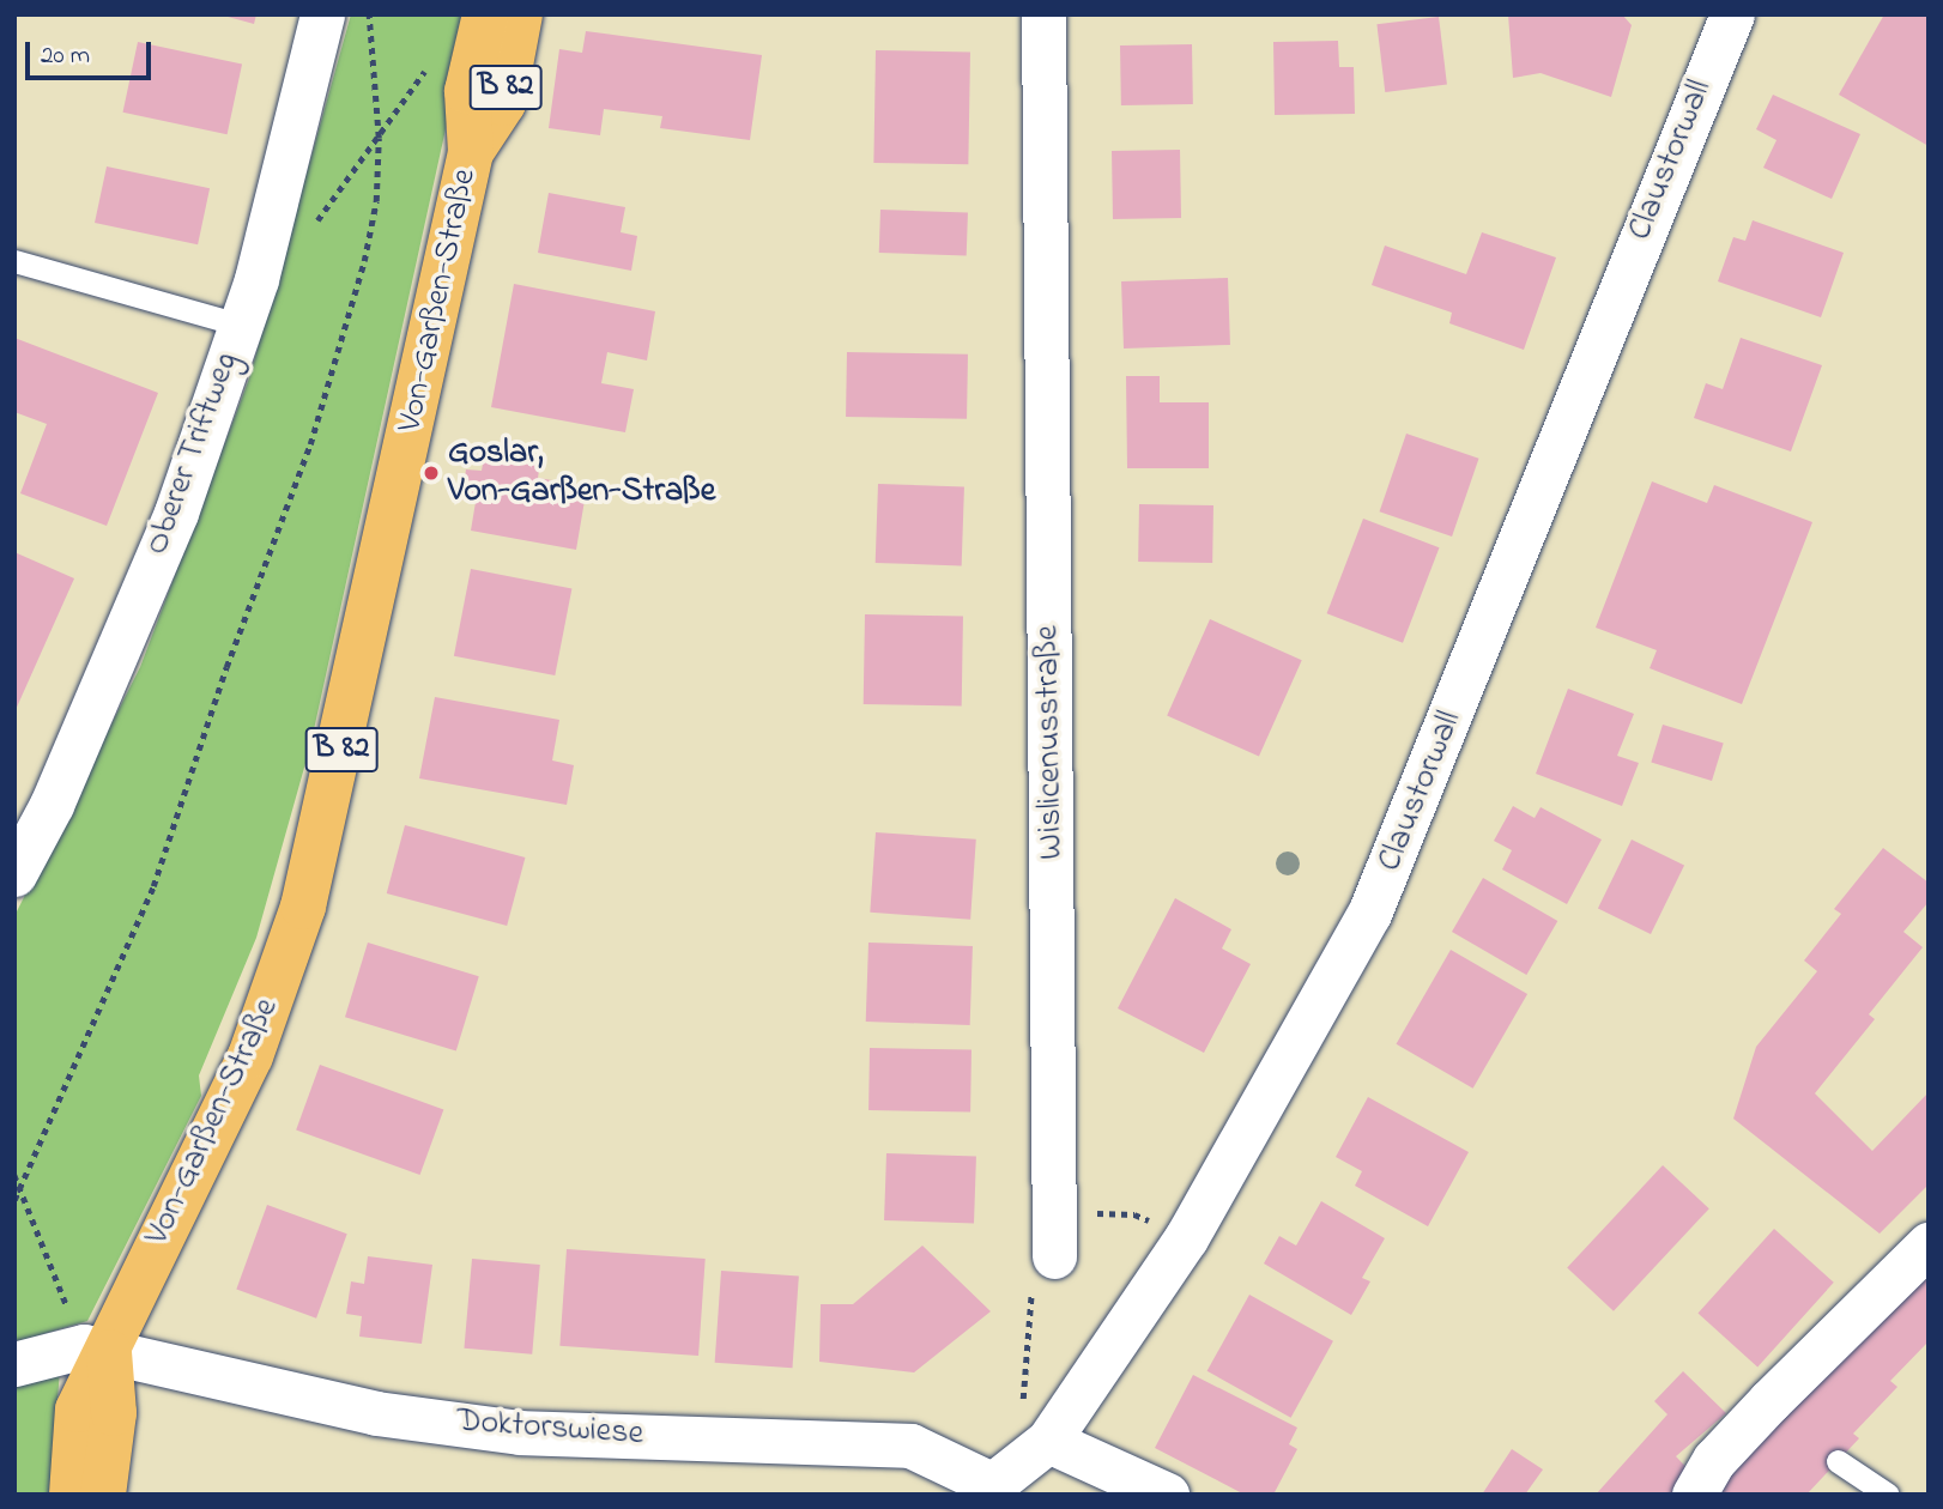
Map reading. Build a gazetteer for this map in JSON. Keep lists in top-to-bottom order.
{
  "streets": {
    "main road": ["B 82", "Von-Garßen-Straße"],
    "street": [
      "Claustorwall",
      "Oberer Triftweg",
      "Wislicenusstraße",
      "Doktorswiese"
    ]
  },
  "crossings": [
    ["B 82", "Von-Garßen-Straße"],
    ["B 82", "Doktorswiese"],
    ["Claustorwall", "Doktorswiese"],
    ["Von-Garßen-Straße", "Doktorswiese"]
  ],
  "places": ["Goslar, Von-Garßen-Straße"],
  "scale_bar": "20 m"
}
